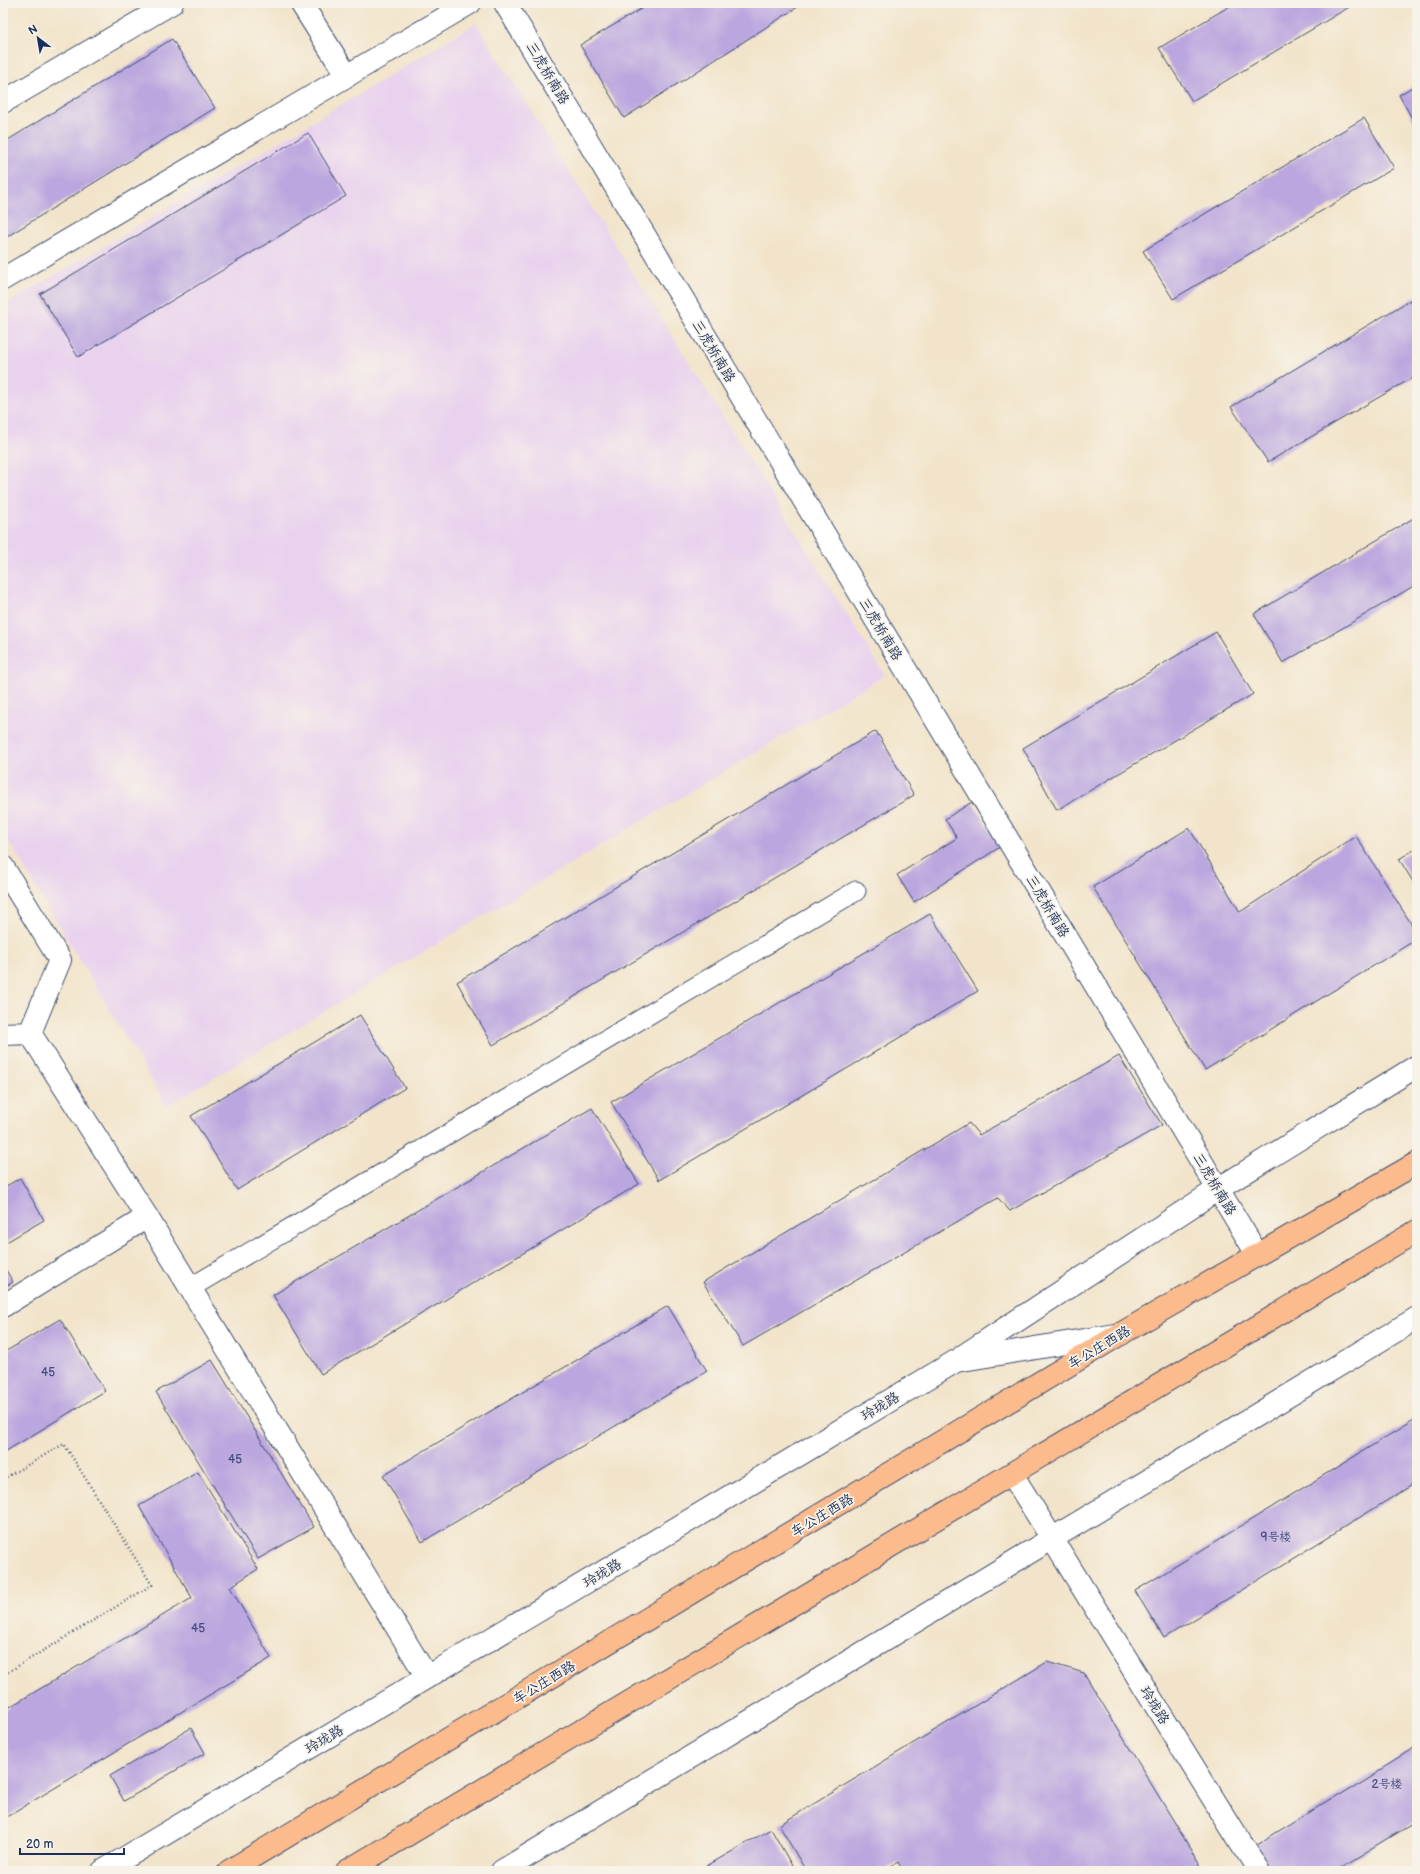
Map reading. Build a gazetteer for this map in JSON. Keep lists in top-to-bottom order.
{
  "streets": {
    "main road": ["车公庄西路"],
    "street": ["三虎桥南路", "玲珑路"]
  },
  "crossings": [
    ["三虎桥南路", "车公庄西路"],
    ["车公庄西路", "玲珑路"]
  ],
  "house_numbers": [
    "45",
    "45",
    "9号楼",
    "45",
    "2号楼"
  ],
  "scale_bar": "20 m",
  "north": "top left"
}
